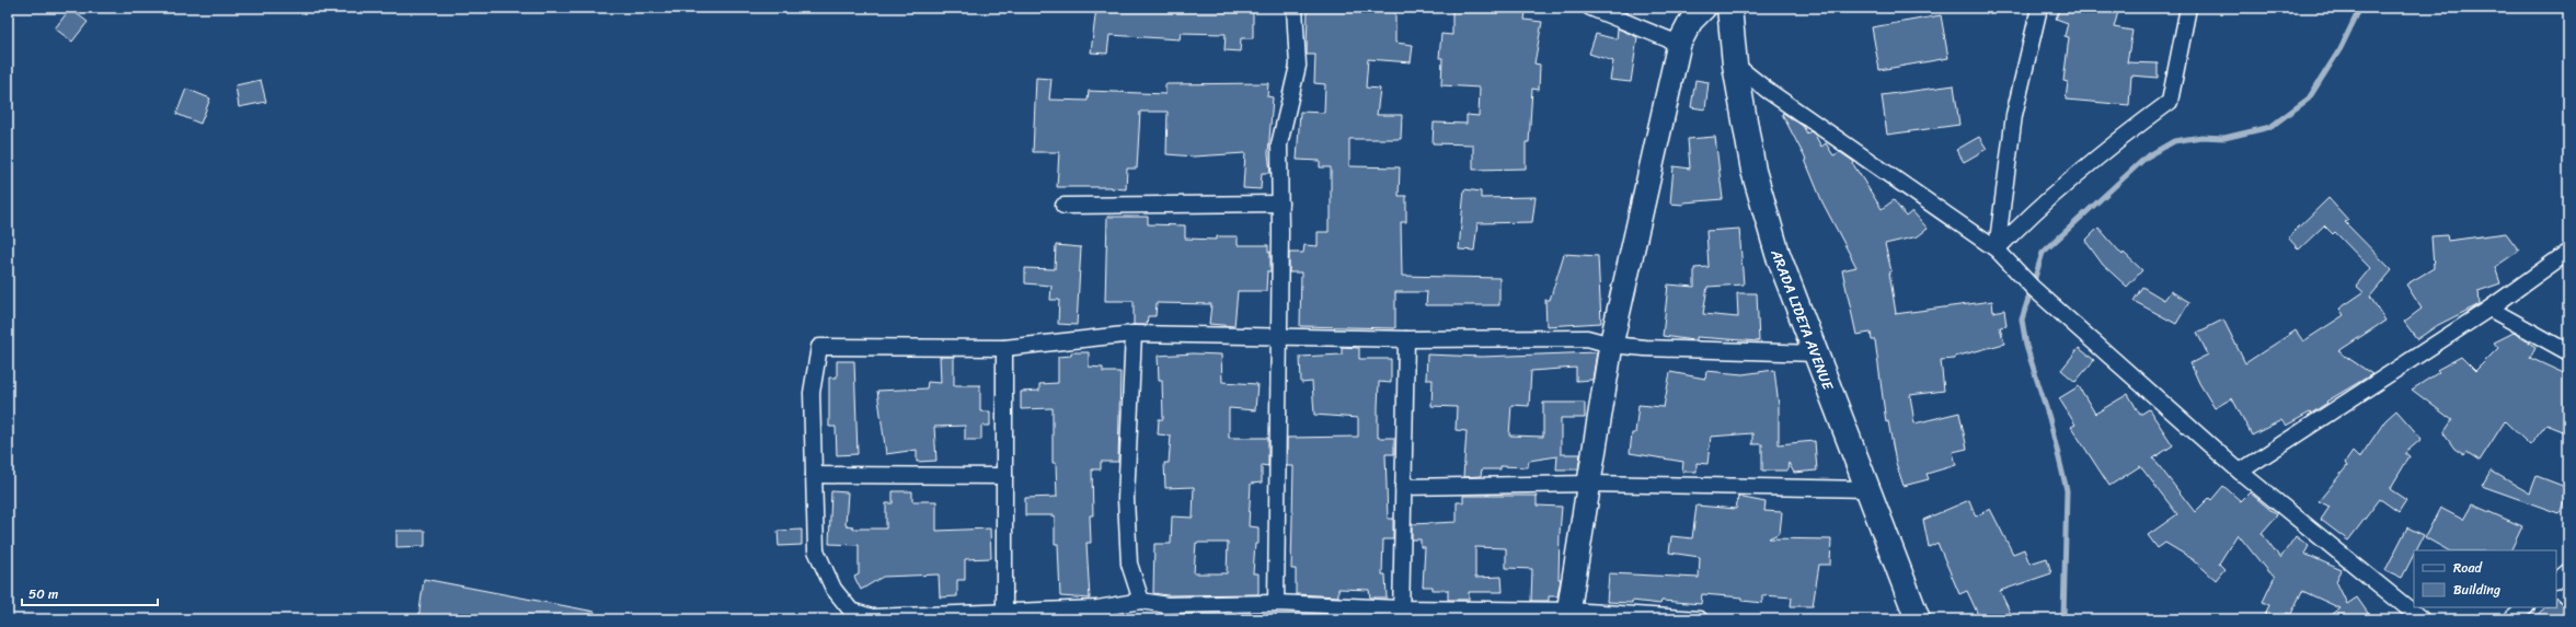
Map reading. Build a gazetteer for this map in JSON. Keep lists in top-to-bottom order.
{
  "streets": {
    "highway": ["ARADA LIDETA AVENUE"]
  },
  "legend": ["Road", "Building"],
  "scale_bar": "50 m"
}
